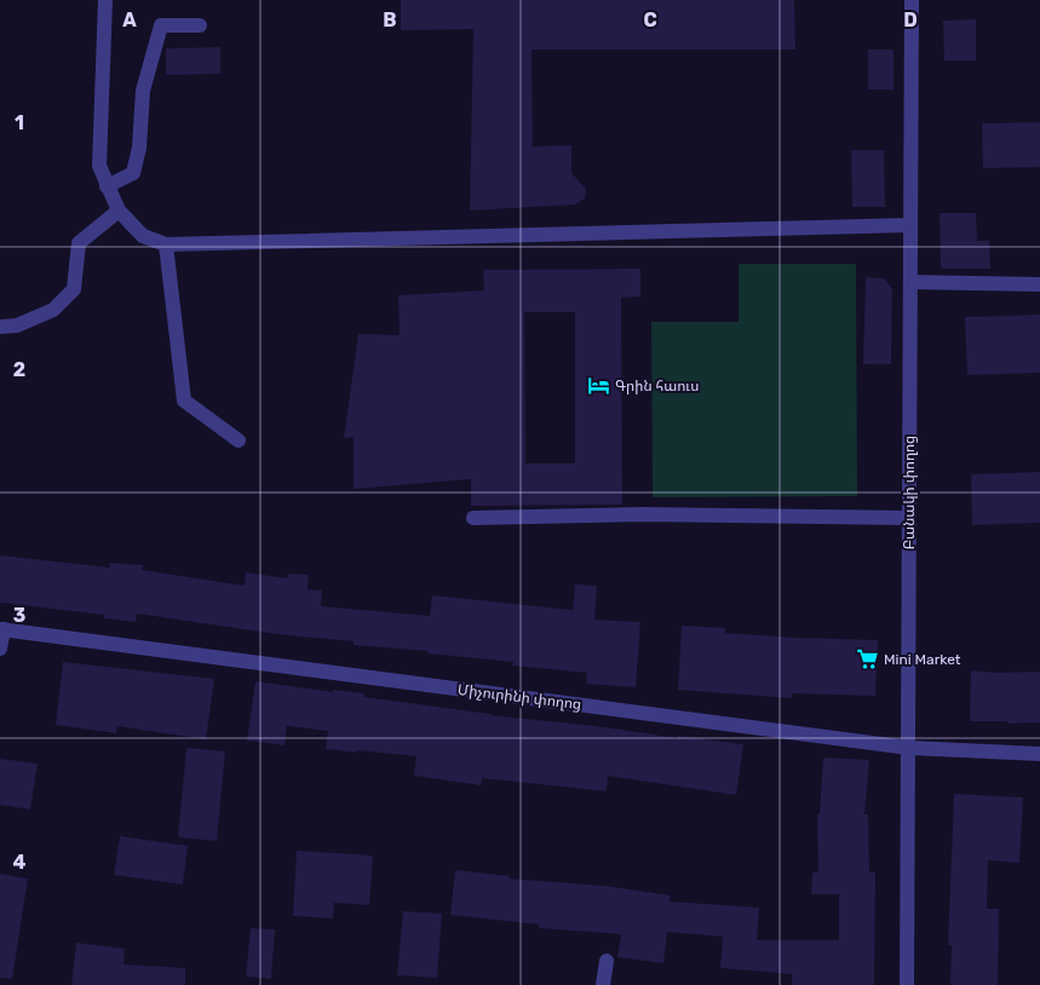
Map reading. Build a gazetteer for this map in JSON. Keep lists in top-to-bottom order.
{
  "streets": {
    "street": ["Բանակի փողոց", "Միչուրինի փողոց"]
  },
  "crossings": [
    ["Բանակի փողոց", "Միչուրինի փողոց"]
  ],
  "places": {
    "hotel": ["Գրին հաուս"],
    "supermarket": ["Mini Market"]
  },
  "grid": {
    "columns": [
      "A",
      "B",
      "C",
      "D"
    ],
    "rows": [
      "1",
      "2",
      "3",
      "4"
    ]
  }
}
